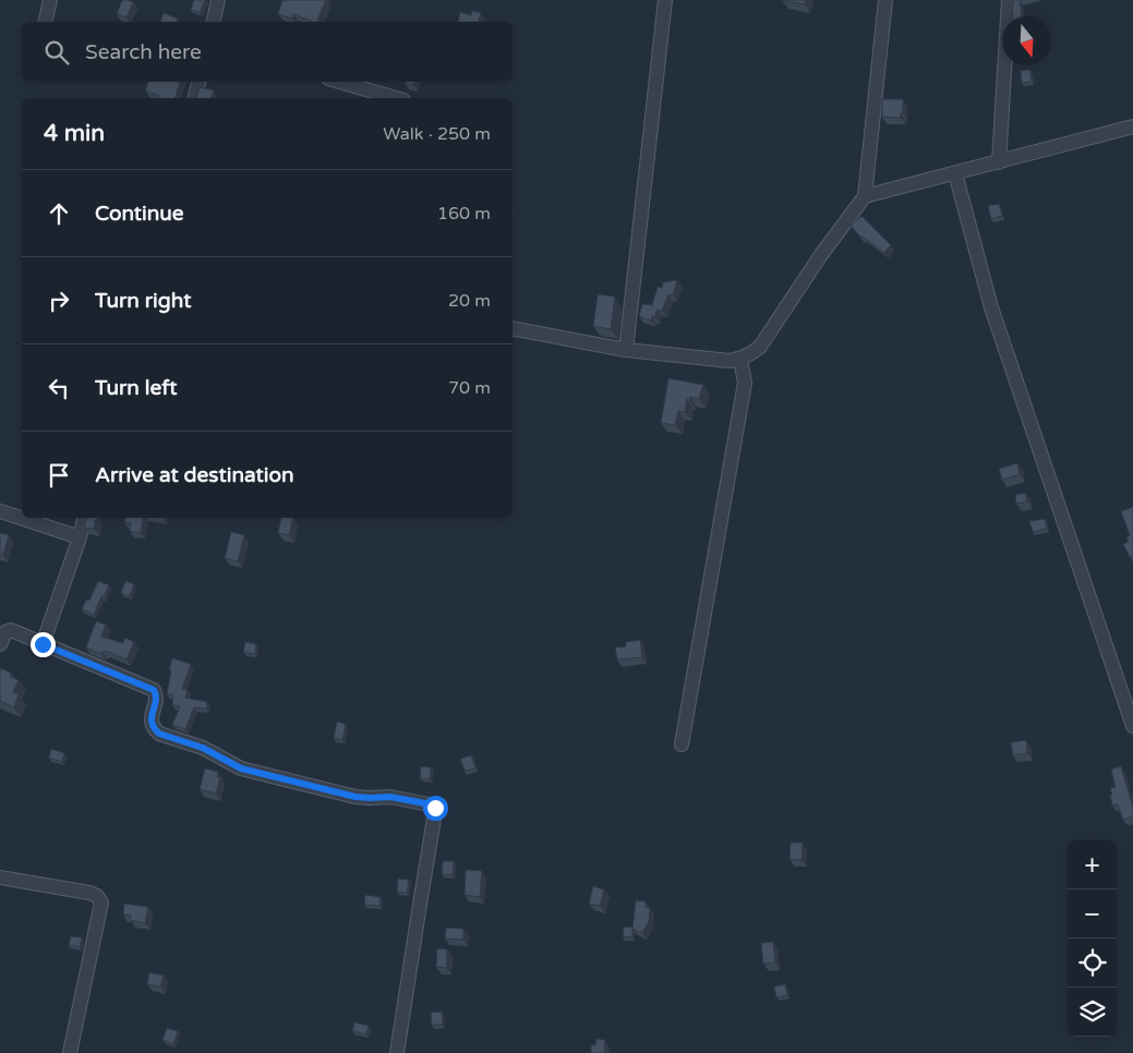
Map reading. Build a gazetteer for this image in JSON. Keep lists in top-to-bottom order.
{
  "north": "bottom",
  "page": {
    "search": "Search here",
    "heading": ["4 min", "Walk · 250 m"],
    "list": [
      ["Continue", "160 m"],
      ["Turn right", "20 m"],
      ["Turn left", "70 m"],
      "Arrive at destination"
    ],
    "map_buttons": ["+", "−"]
  }
}
